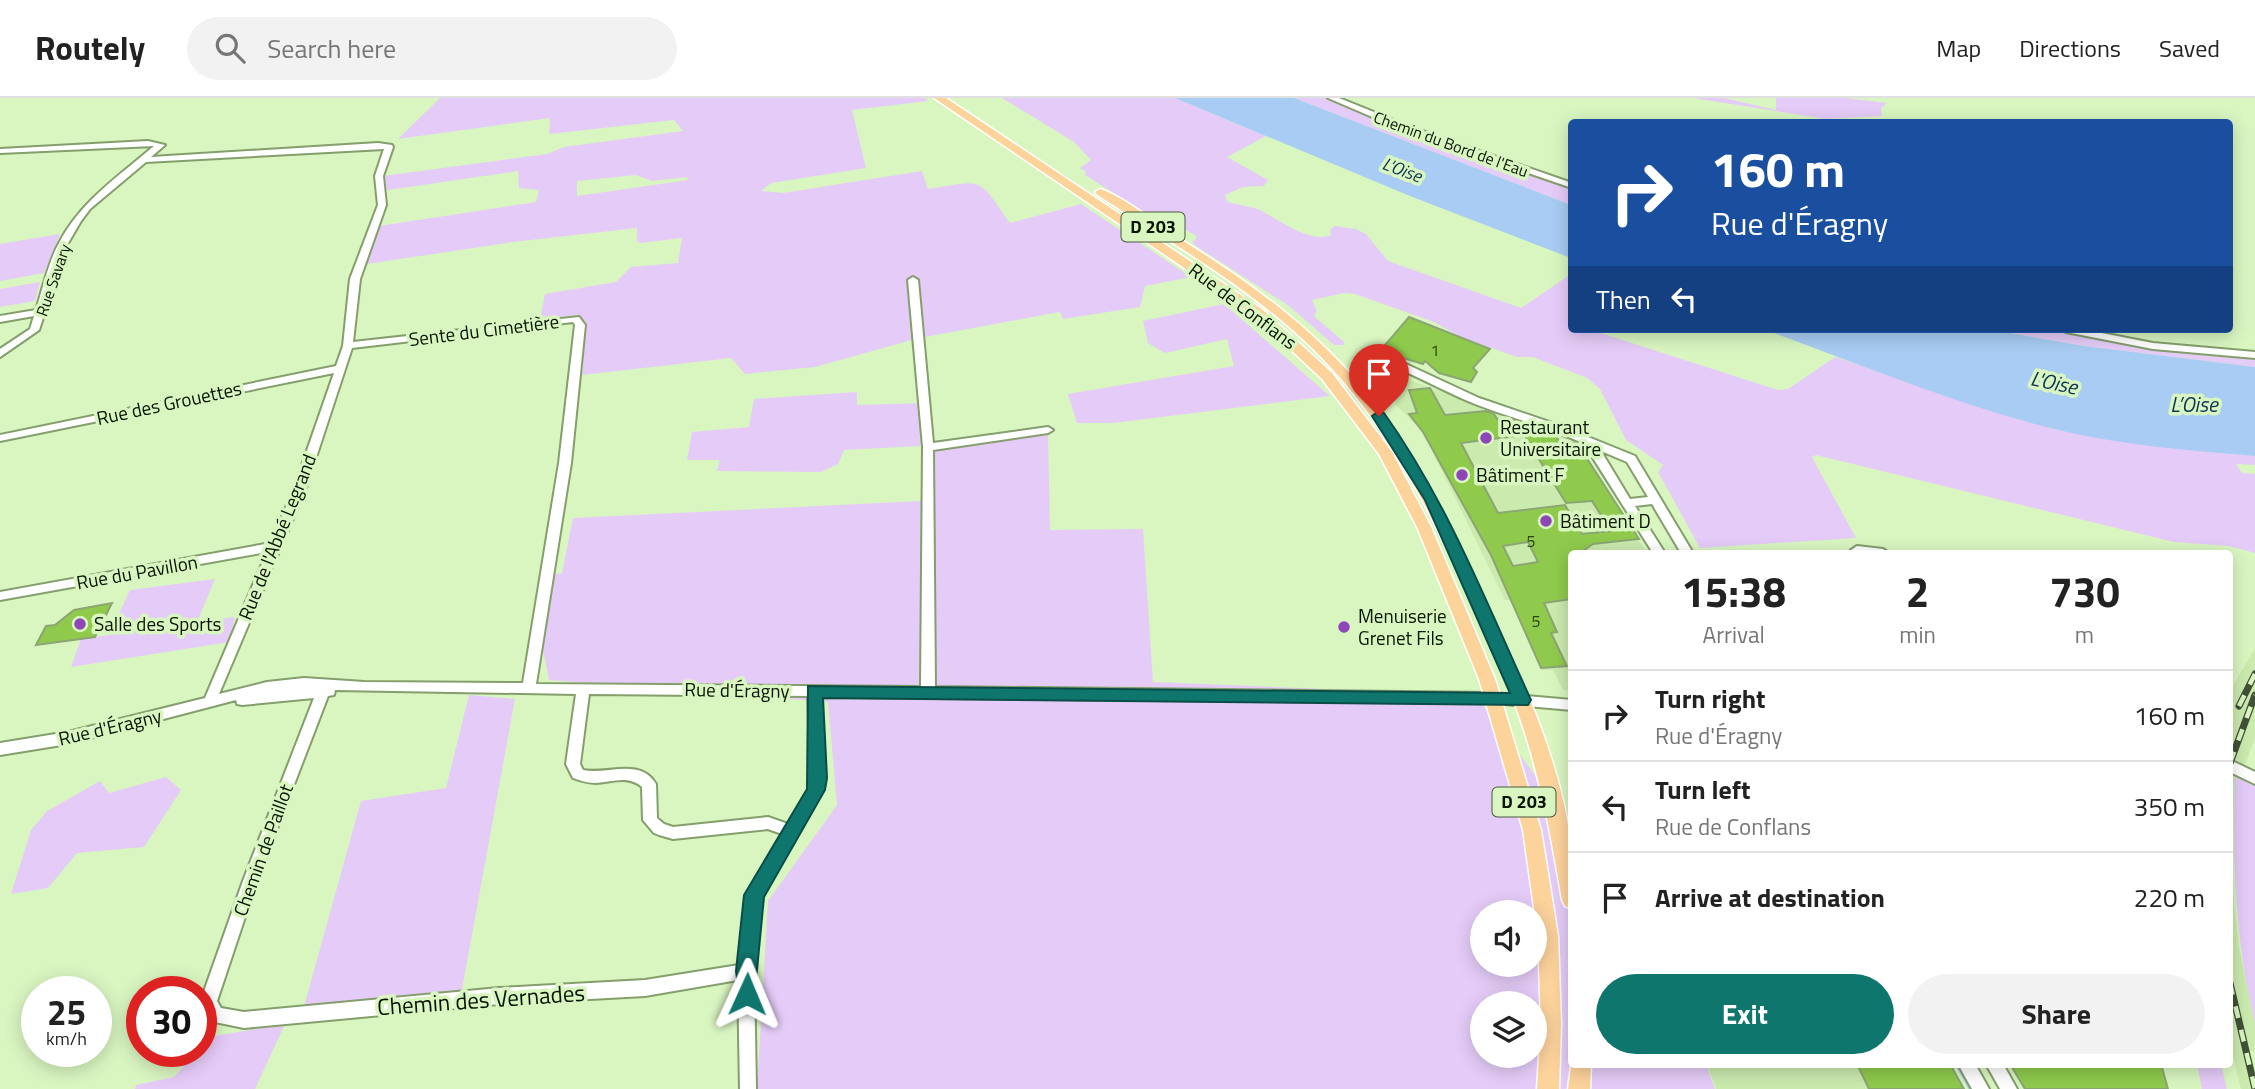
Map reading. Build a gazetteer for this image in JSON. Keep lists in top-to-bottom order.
{
  "streets": {
    "main road": ["D 203", "Rue de Conflans"],
    "street": [
      "Chemin du Bord de l'Eau",
      "Rue Savary",
      "Sente du Cimetière",
      "Rue des Grouettes",
      "Rue de l'Abbé Legrand",
      "Rue du Pavillon",
      "Rue d'Éragny",
      "Chemin de Paillot",
      "Chemin des Vernades"
    ]
  },
  "crossings": [
    ["Rue Savary", "Rue de l'Abbé Legrand"],
    ["Rue de Conflans", "Rue d'Éragny"],
    ["Sente du Cimetière", "Rue de l'Abbé Legrand"],
    ["Sente du Cimetière", "Rue d'Éragny"],
    ["Rue des Grouettes", "Rue de l'Abbé Legrand"],
    ["Rue de l'Abbé Legrand", "Rue du Pavillon"],
    ["Rue de l'Abbé Legrand", "Rue d'Éragny"],
    ["Rue d'Éragny", "Chemin de Paillot"]
  ],
  "water": ["L'Oise", "L’Oise"],
  "places": [
    "Restaurant Universitaire",
    "Bâtiment F",
    "Bâtiment D",
    "Salle des Sports",
    "Menuiserie Grenet Fils"
  ],
  "house_numbers": ["1", "5", "5"],
  "page": {
    "header": "Routely",
    "search": "Search here",
    "nav": ["Map", "Directions", "Saved"],
    "turn": ["160 m", "Rue d'Éragny"],
    "then": "Then",
    "eta": [
      "15:38",
      "Arrival",
      "2",
      "min",
      "730",
      "m"
    ],
    "list": [
      {
        "name": "Turn right",
        "note": "Rue d'Éragny",
        "value": "160 m"
      },
      {
        "name": "Turn left",
        "note": "Rue de Conflans",
        "value": "350 m"
      },
      {
        "name": "Arrive at destination",
        "value": "220 m"
      }
    ],
    "buttons": ["Exit", "Share"],
    "speed": "25 km/h",
    "limit": "30"
  }
}
